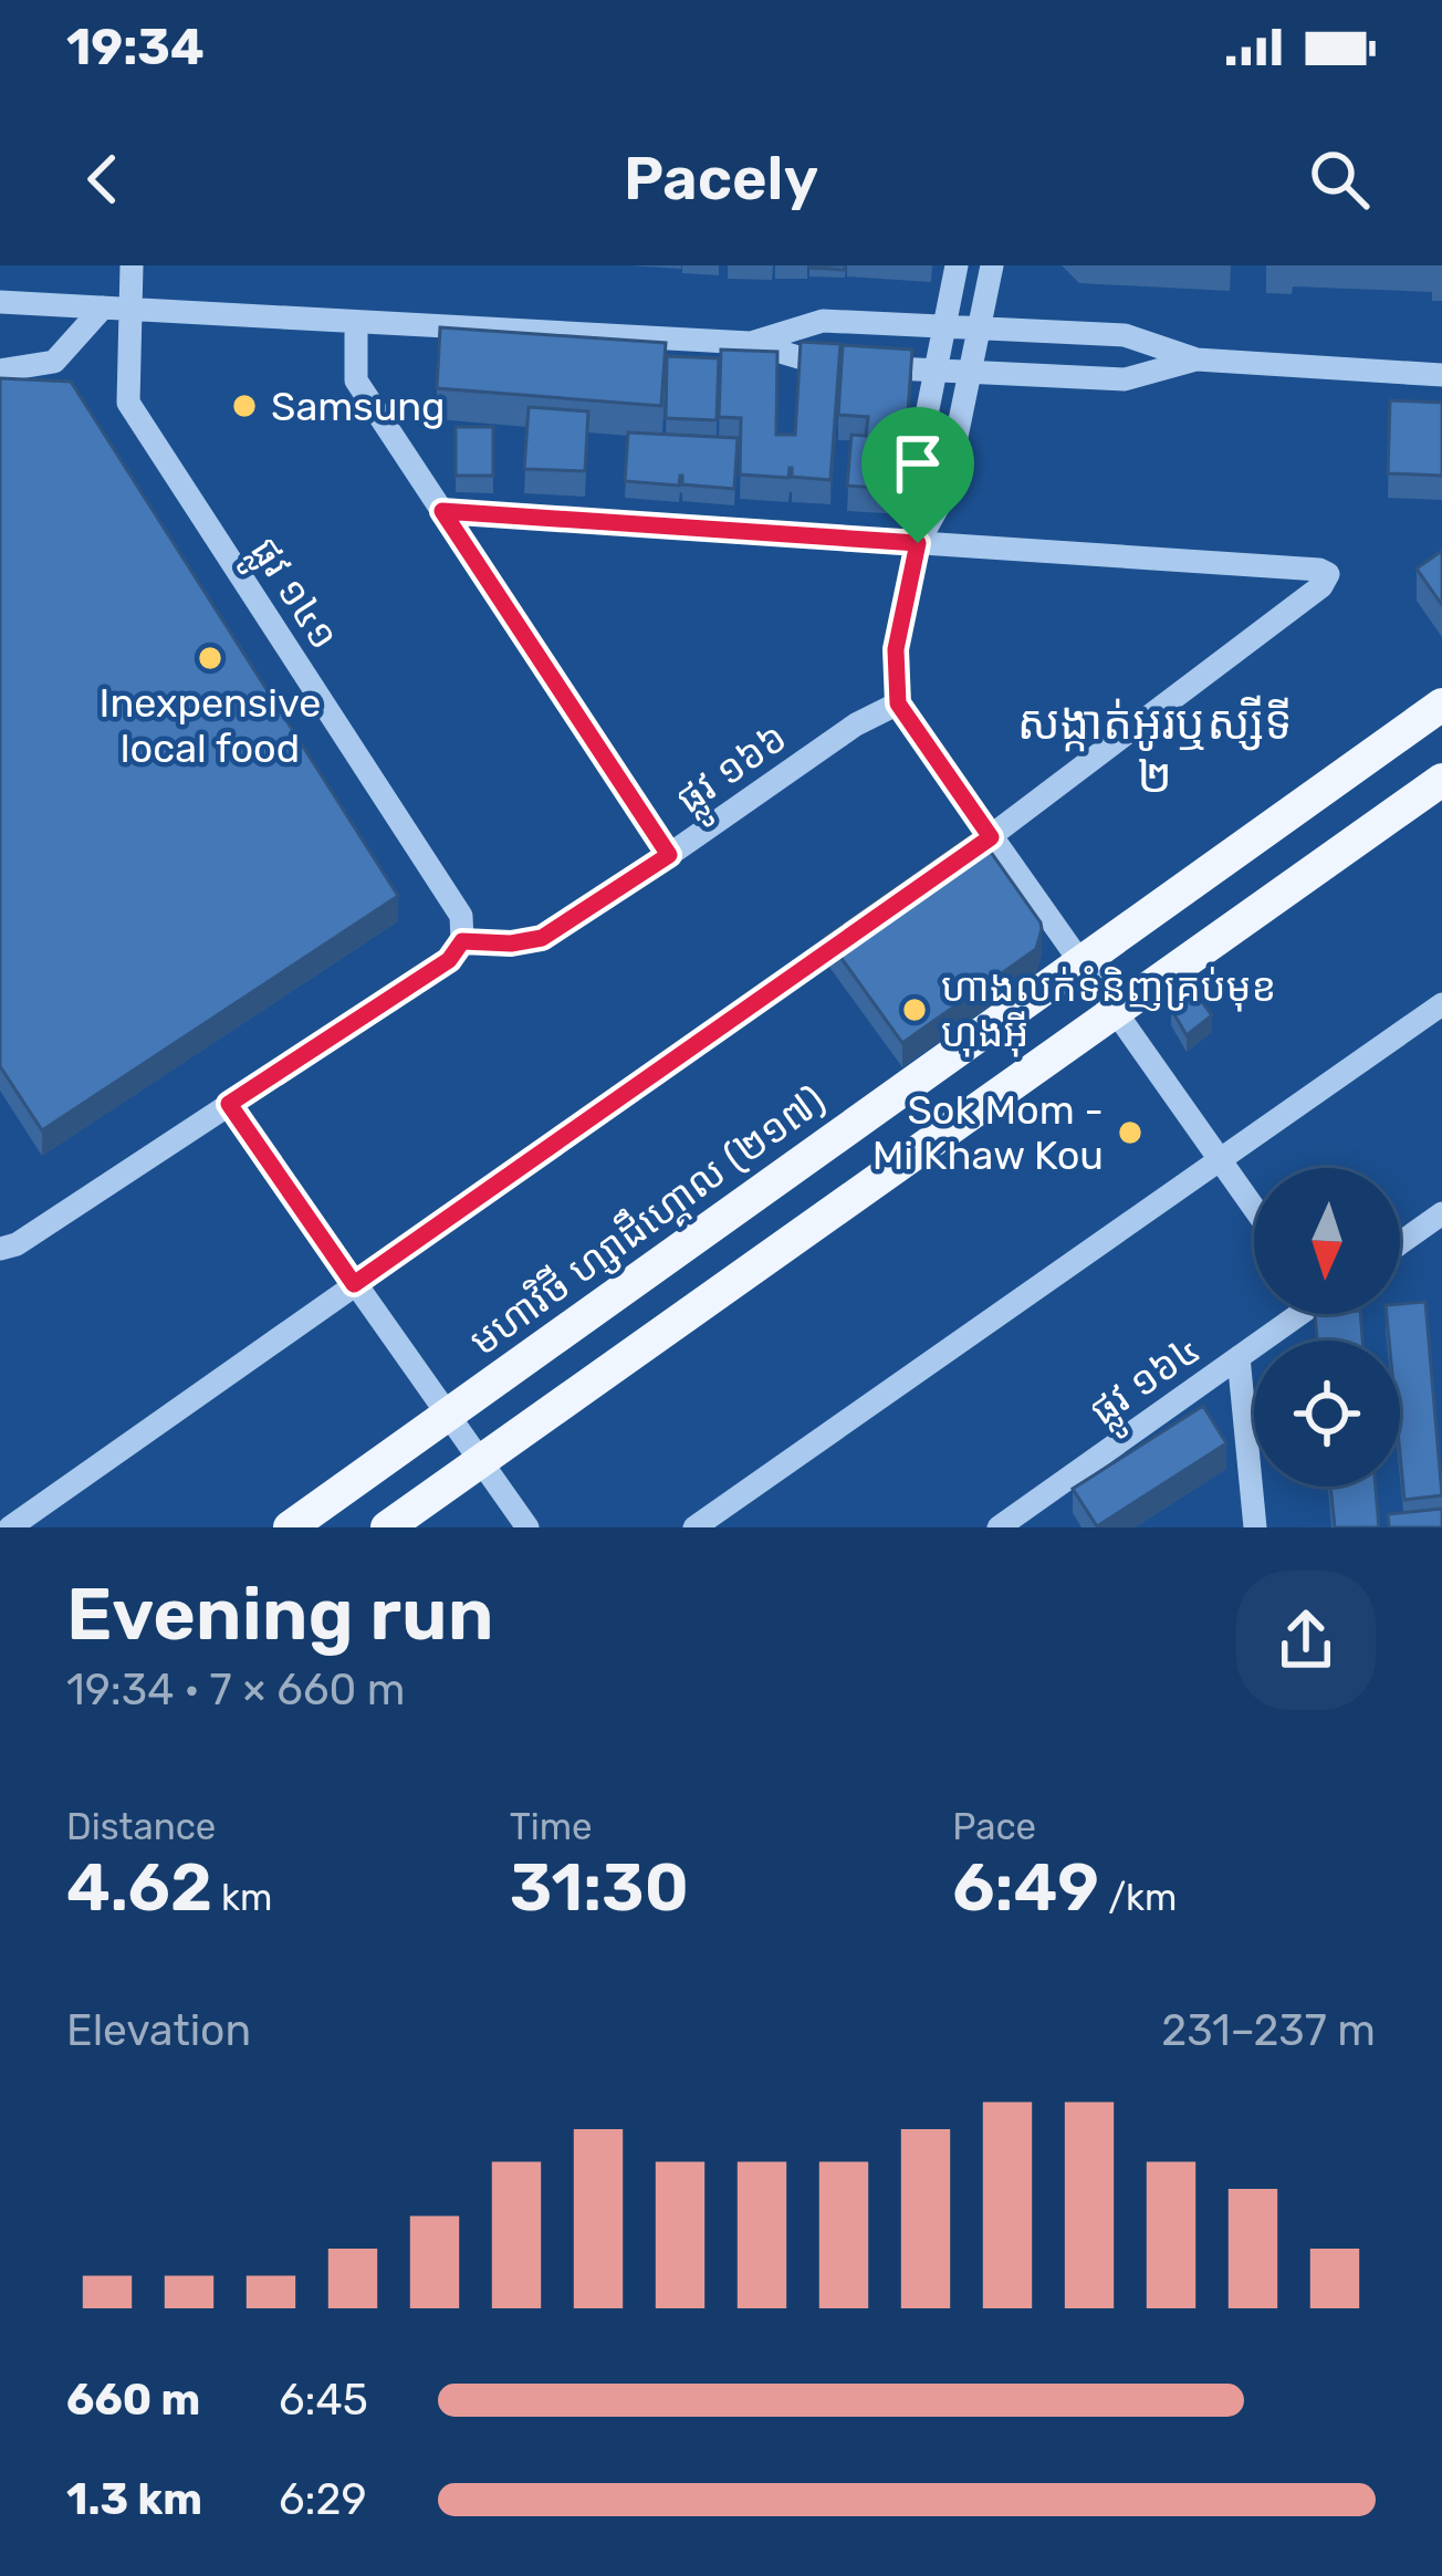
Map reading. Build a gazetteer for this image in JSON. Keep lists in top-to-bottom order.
{
  "streets": {
    "main road": ["មហាវិថី ហ្សាដឹហ្គោល (២១៧)"],
    "street": ["ផ្លូវ ១៤១", "ផ្លូវ ១៦៦", "ផ្លូវ ១៦៤"]
  },
  "crossings": [
    ["ផ្លូវ ១៤១", "ផ្លូវ ១៦៦"]
  ],
  "districts": ["សង្កាត់អូរឬស្សីទី ២"],
  "places": [
    "Samsung",
    "Inexpensive local food",
    "ហាងលក់ទំនិញគ្រប់មុខ ហុងអ៊ី",
    "Sok Mom - Mi Khaw Kou"
  ],
  "north": "bottom",
  "page": {
    "status": "19:34",
    "header": "Pacely",
    "heading": ["Evening run", "19:34 · 7 × 660 m"],
    "stats": [
      ["Distance", "4.62 km"],
      ["Time", "31:30"],
      ["Pace", "6:49 /km"]
    ],
    "chart": ["Elevation", "231–237 m"],
    "list": [
      {
        "name": "660 m",
        "note": "6:45"
      },
      {
        "name": "1.3 km",
        "note": "6:29"
      }
    ]
  }
}
